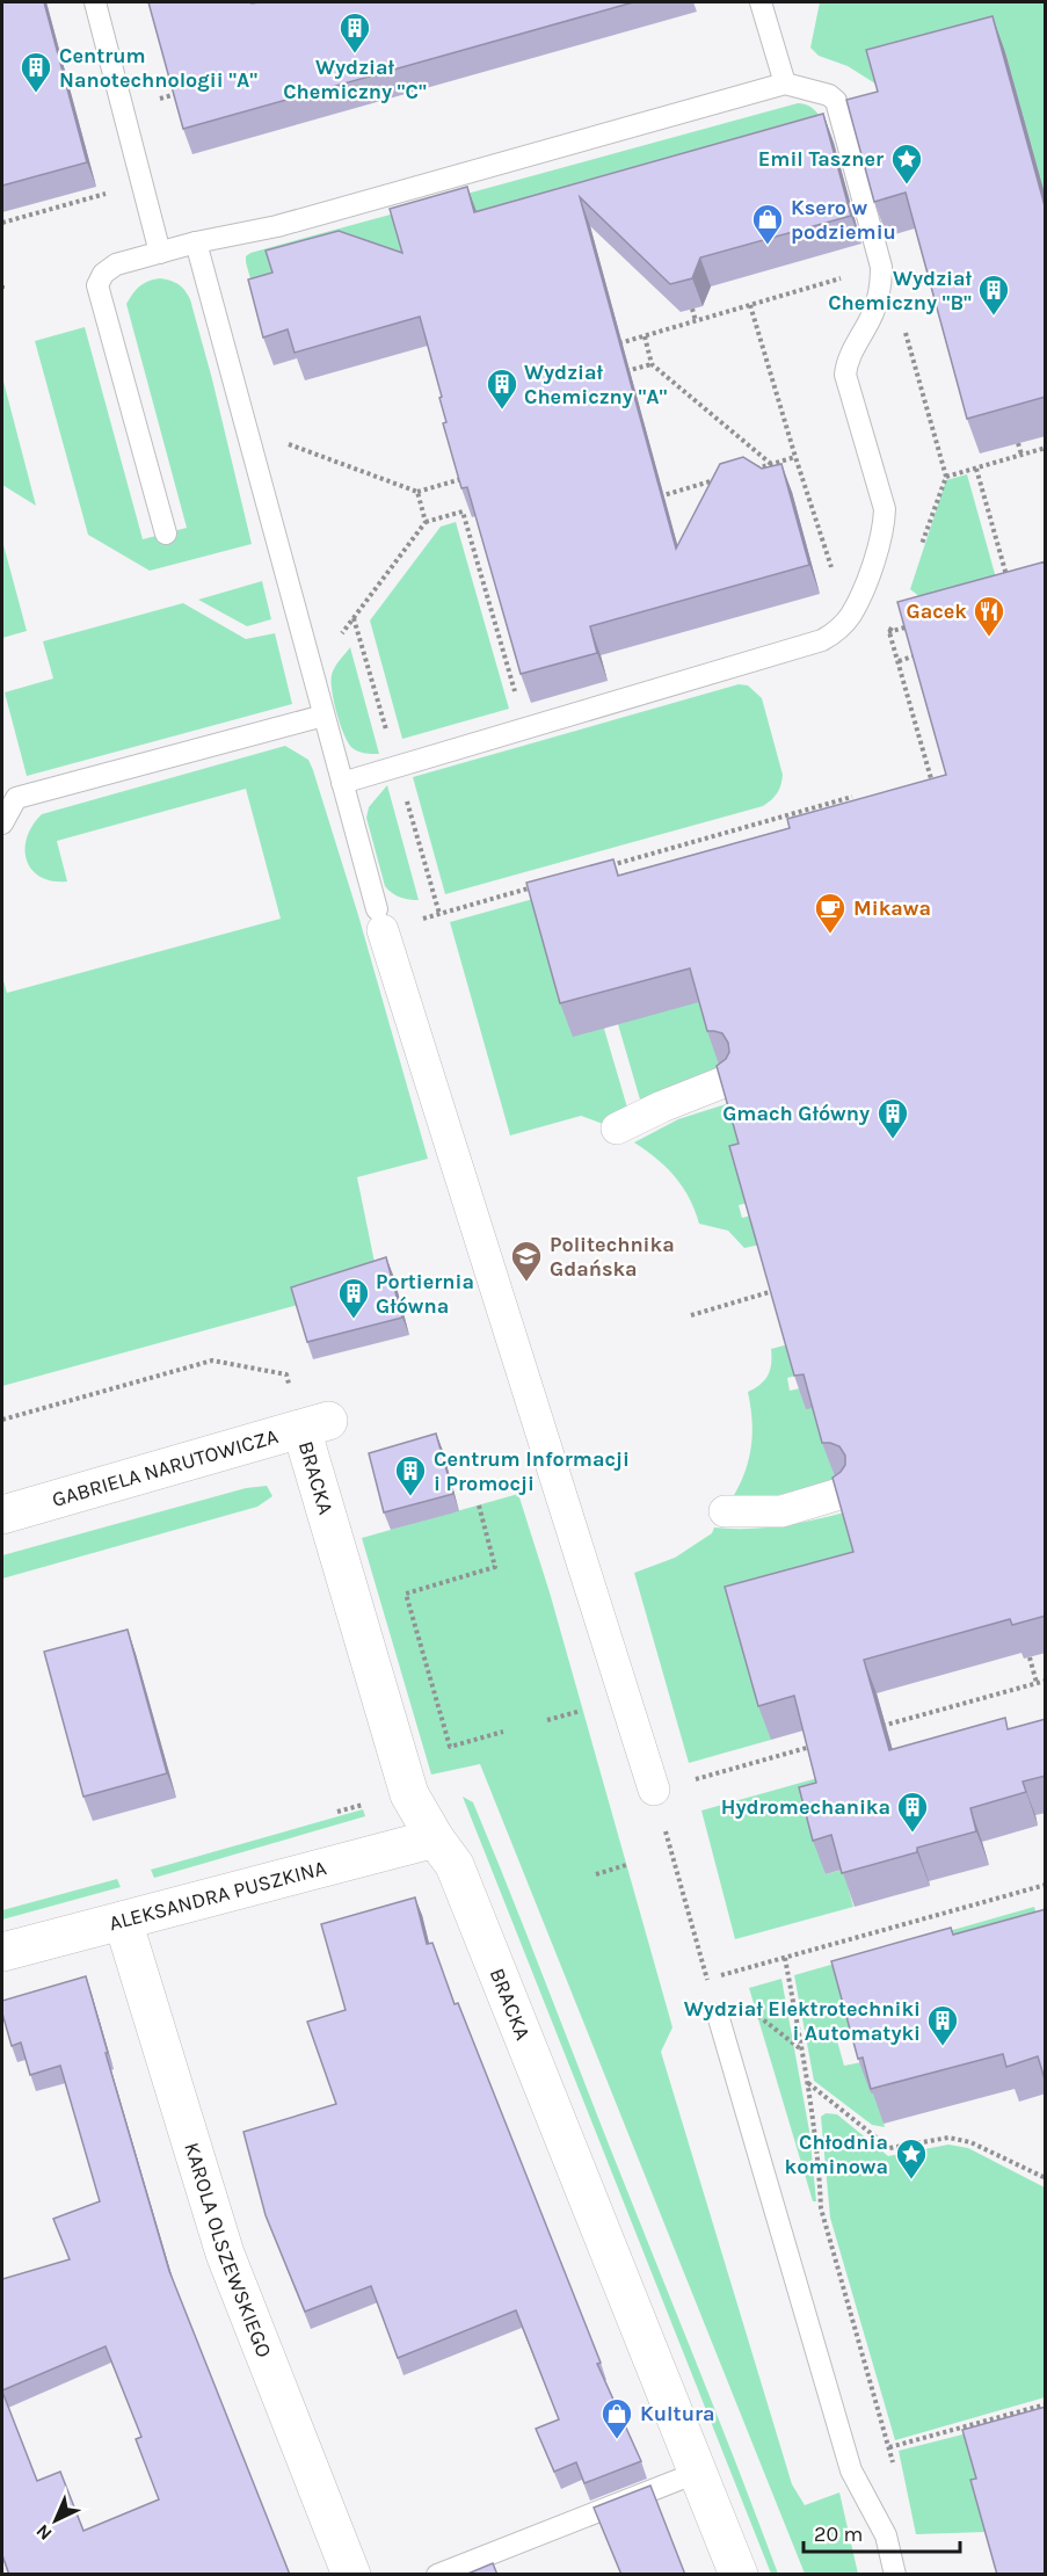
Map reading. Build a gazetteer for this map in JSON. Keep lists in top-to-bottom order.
{
  "streets": {
    "street": [
      "GABRIELA NARUTOWICZA",
      "BRACKA",
      "ALEKSANDRA PUSZKINA",
      "KAROLA OLSZEWSKIEGO"
    ]
  },
  "crossings": [
    ["GABRIELA NARUTOWICZA", "BRACKA"],
    ["BRACKA", "ALEKSANDRA PUSZKINA"],
    ["ALEKSANDRA PUSZKINA", "KAROLA OLSZEWSKIEGO"]
  ],
  "places": {
    "building": [
      "Wydział Chemiczny \"C\"",
      "Centrum Nanotechnologii \"A\"",
      "Wydział Chemiczny \"B\"",
      "Wydział Chemiczny \"A\"",
      "Gmach Główny",
      "Portiernia Główna",
      "Centrum Informacji i Promocji",
      "Hydromechanika",
      "Wydział Elektrotechniki i Automatyki"
    ],
    "place": ["Emil Taszner", "Chłodnia kominowa"],
    "shop": ["Ksero w podziemiu", "Kultura"],
    "restaurant": ["Gacek"],
    "cafe": ["Mikawa"],
    "school or university": ["Politechnika Gdańska"]
  },
  "scale_bar": "20 m",
  "north": "bottom left"
}
